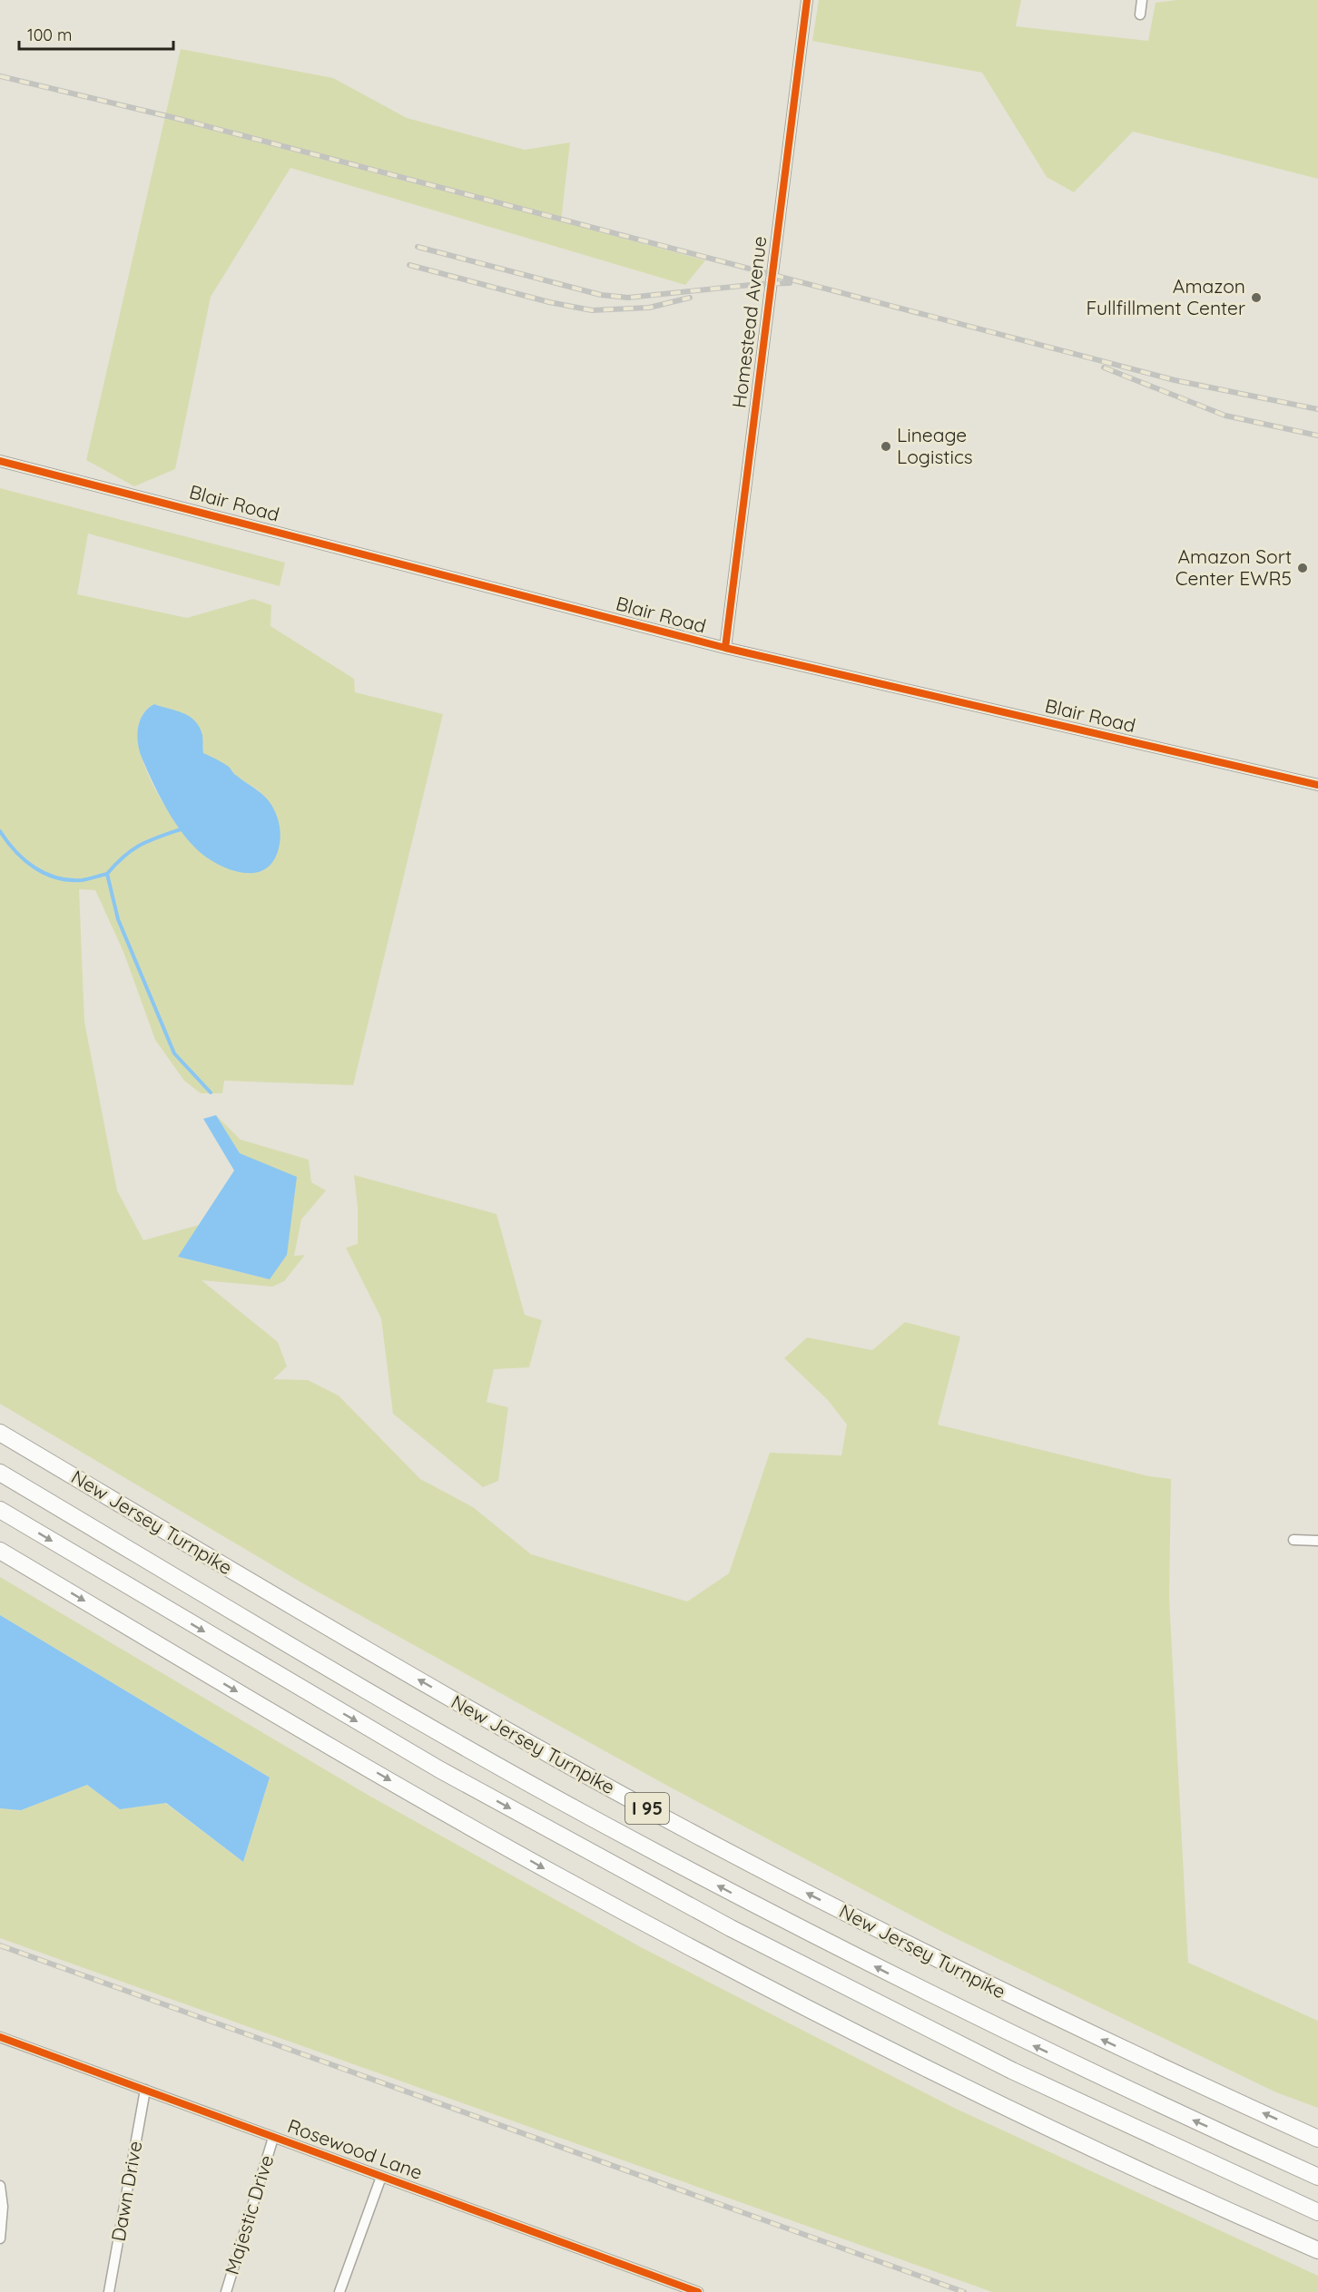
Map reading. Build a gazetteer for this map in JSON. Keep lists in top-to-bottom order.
{
  "streets": {
    "highway": ["New Jersey Turnpike", "I 95"],
    "street": [
      "Homestead Avenue",
      "Blair Road",
      "Rosewood Lane",
      "Dawn Drive",
      "Majestic Drive"
    ]
  },
  "crossings": [
    ["Homestead Avenue", "Blair Road"],
    ["Rosewood Lane", "Dawn Drive"],
    ["Rosewood Lane", "Majestic Drive"]
  ],
  "places": ["Amazon Fullfillment Center", "Lineage Logistics", "Amazon Sort Center EWR5"],
  "scale_bar": "100 m"
}
